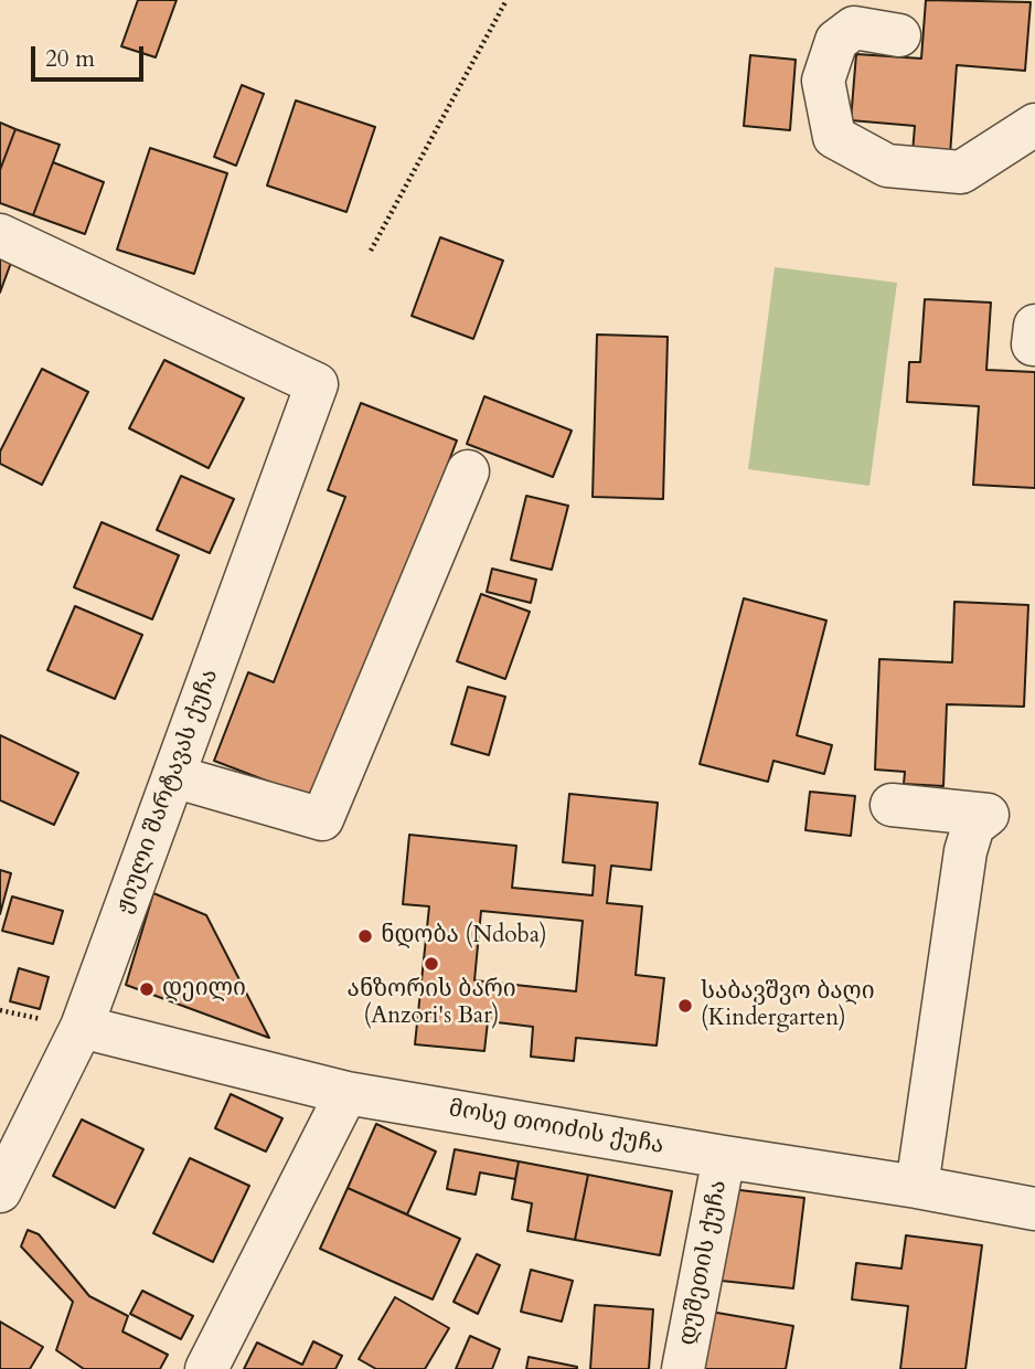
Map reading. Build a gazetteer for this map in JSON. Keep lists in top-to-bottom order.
{
  "streets": {
    "street": ["ჟიული შარტავას ქუჩა", "მოსე თოიძის ქუჩა", "დუშეთის ქუჩა"]
  },
  "crossings": [
    ["ჟიული შარტავას ქუჩა", "მოსე თოიძის ქუჩა"],
    ["მოსე თოიძის ქუჩა", "დუშეთის ქუჩა"]
  ],
  "places": [
    "ნდობა (Ndoba)",
    "ანზორის ბარი (Anzori's Bar)",
    "დეილი",
    "საბავშვო ბაღი (Kindergarten)"
  ],
  "scale_bar": "20 m"
}
